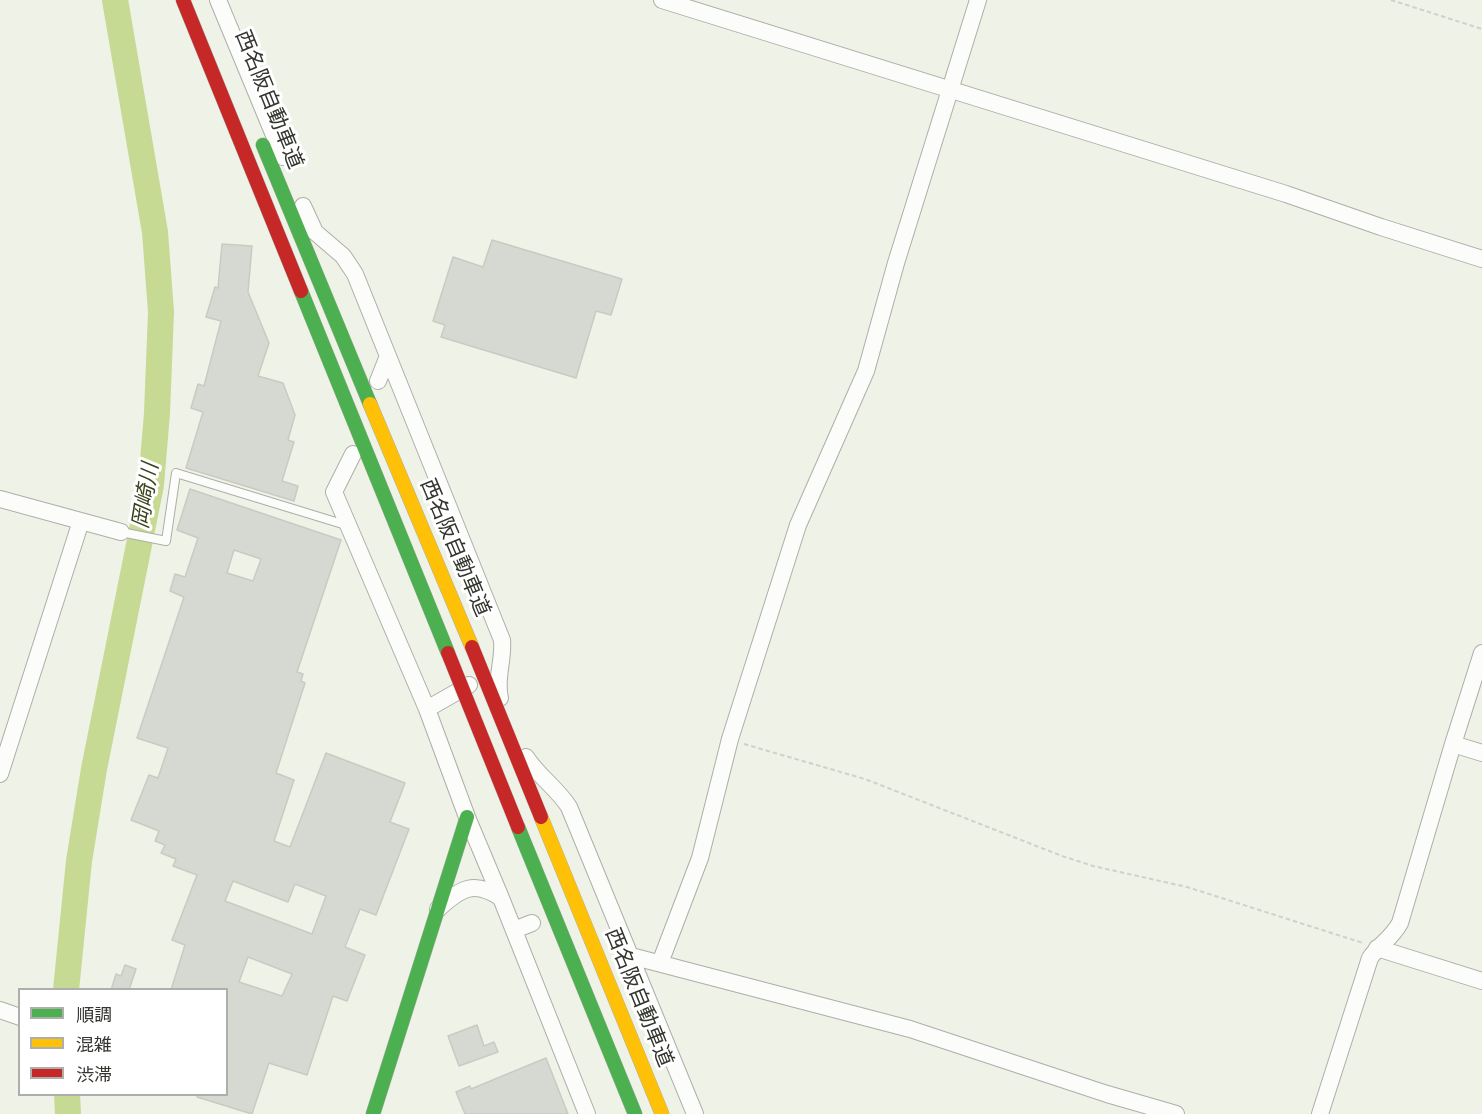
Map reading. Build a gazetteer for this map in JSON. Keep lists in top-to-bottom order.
{
  "streets": {
    "main road": ["西名阪自動車道"]
  },
  "water": ["岡崎川"],
  "legend": ["順調", "混雑", "渋滞"]
}
